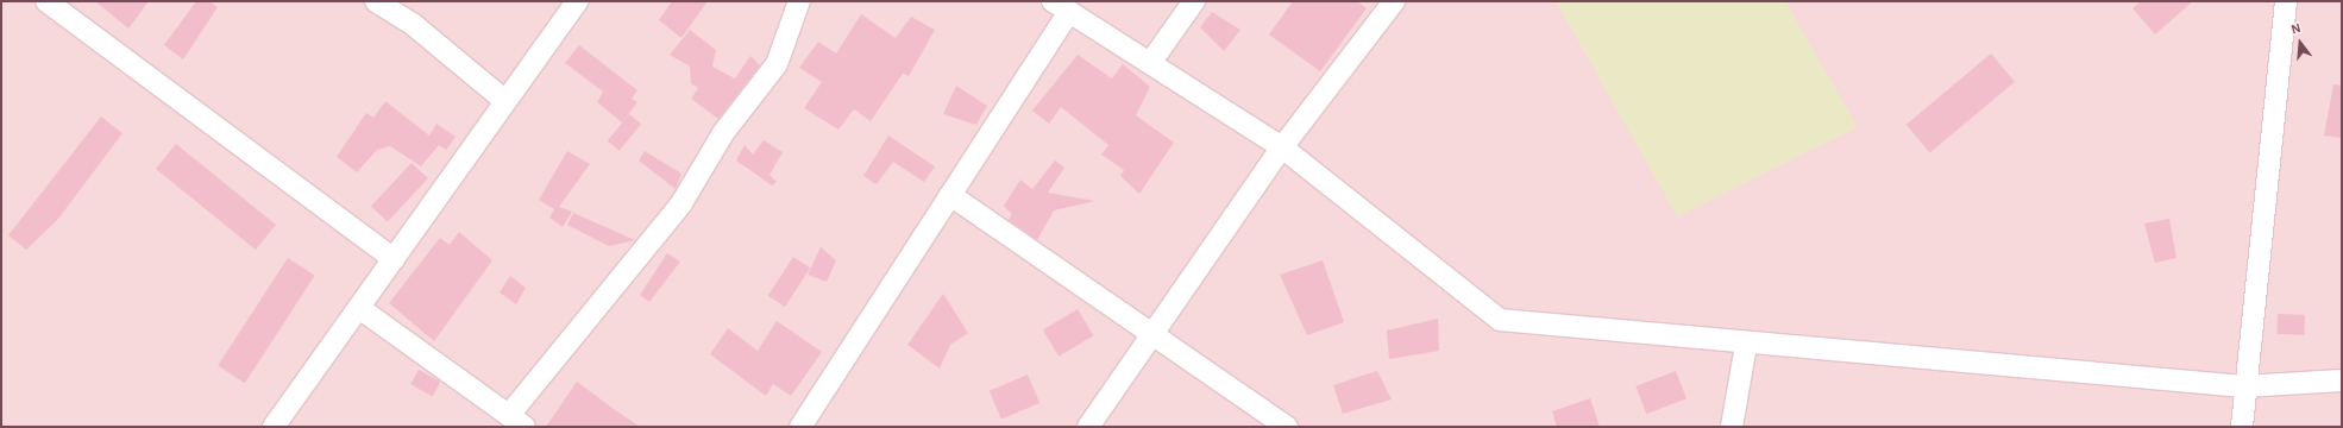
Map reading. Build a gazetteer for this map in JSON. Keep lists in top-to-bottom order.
{
  "north": "top"
}
